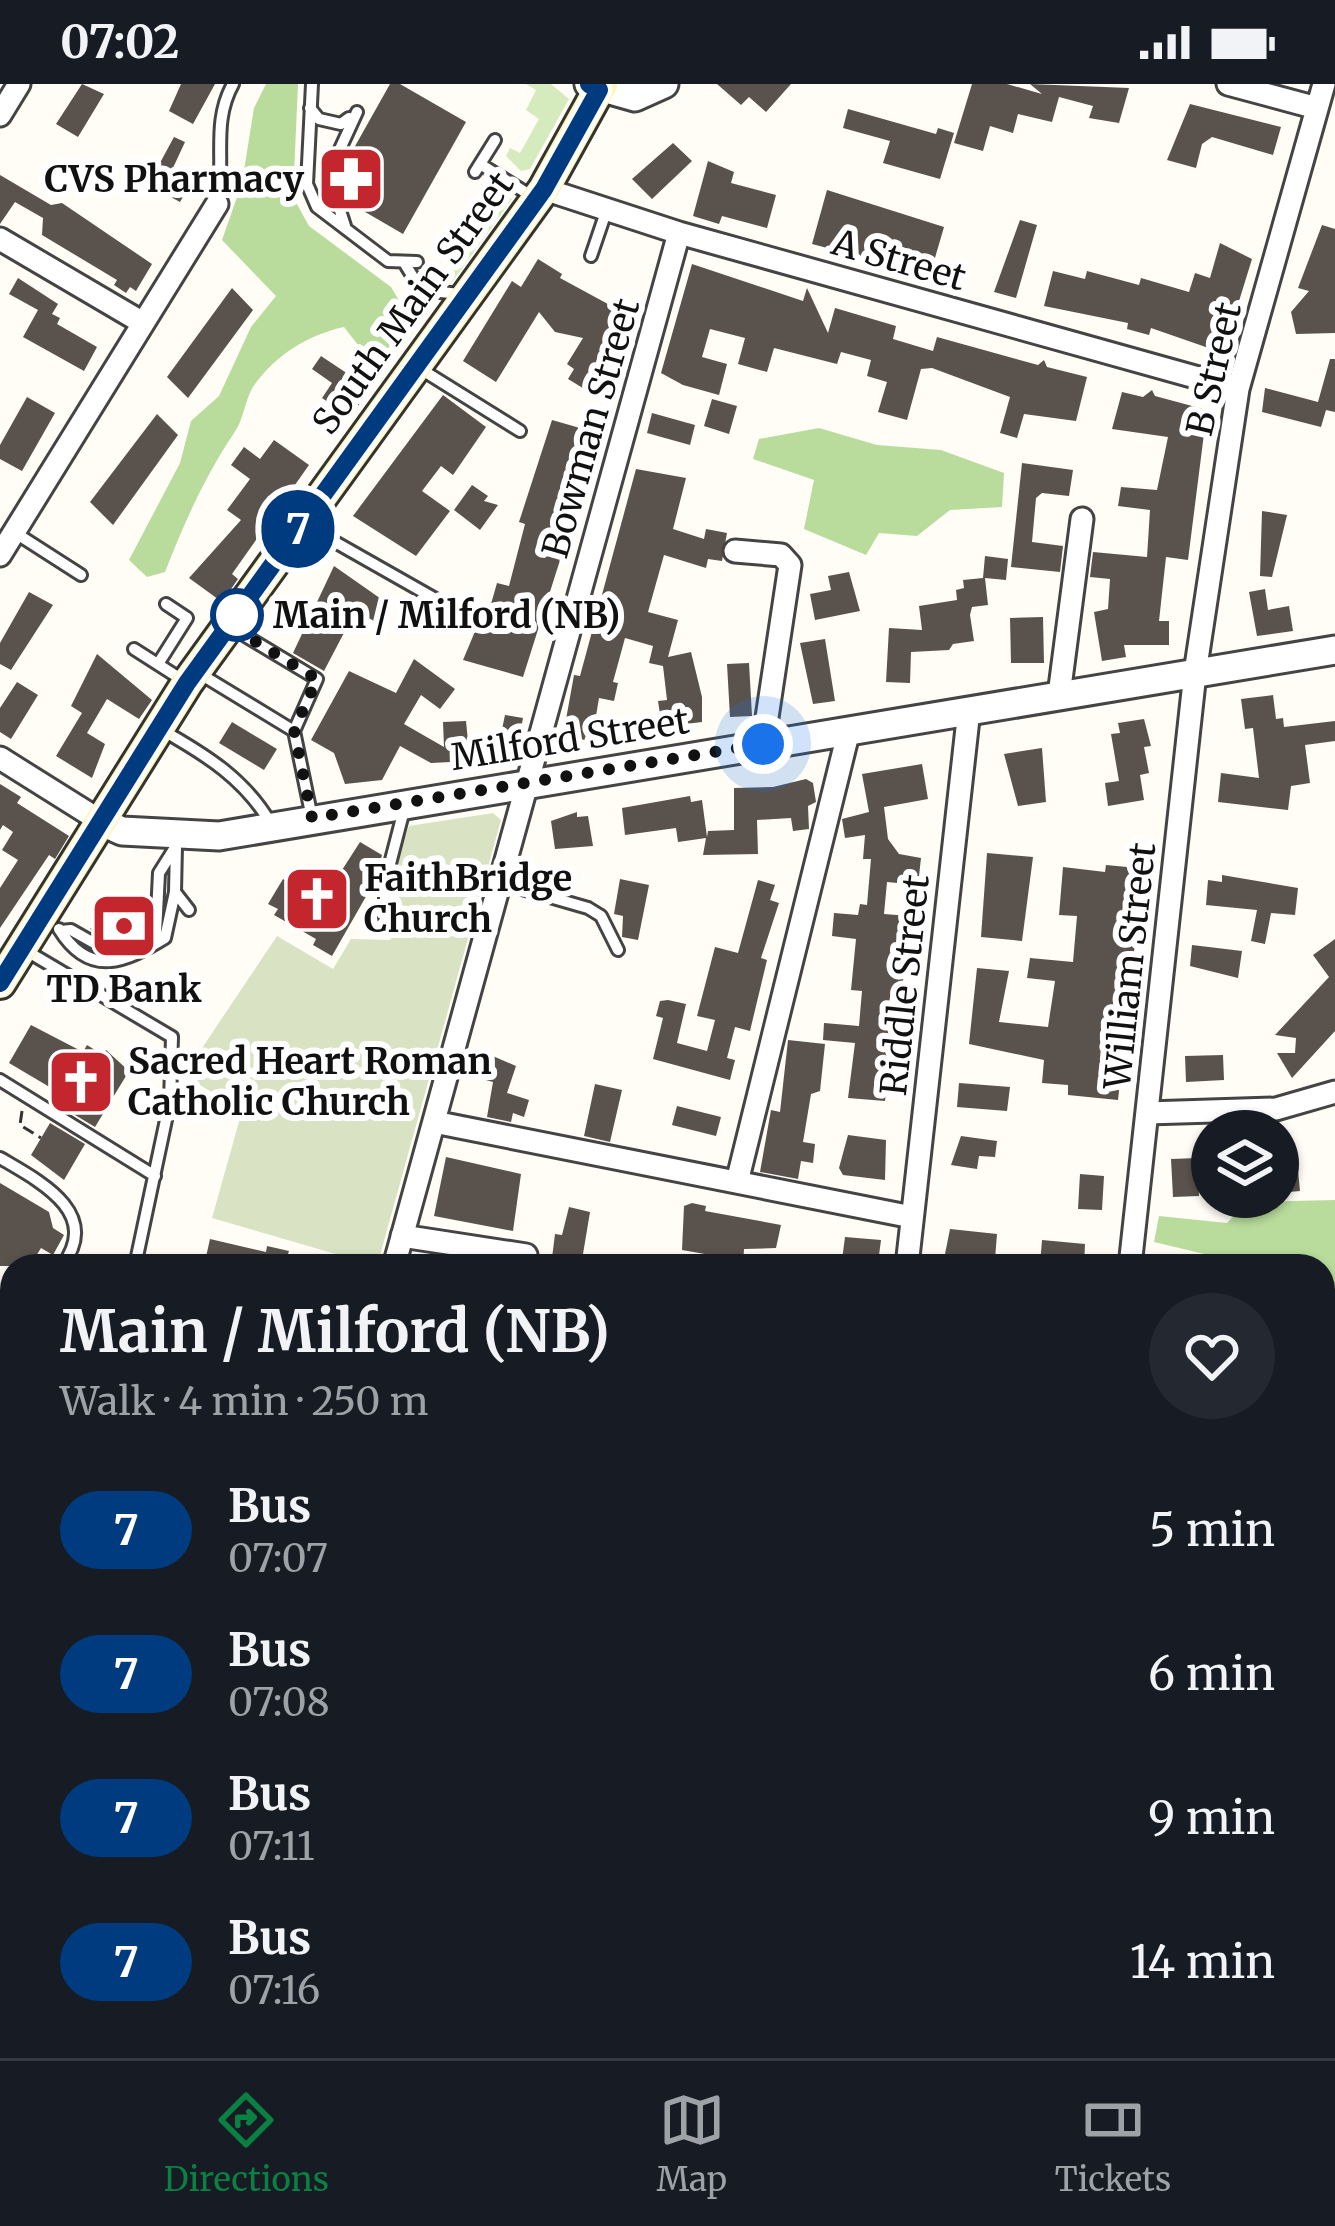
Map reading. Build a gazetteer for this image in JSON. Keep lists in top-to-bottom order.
{
  "streets": {
    "main road": ["South Main Street"],
    "street": [
      "A Street",
      "B Street",
      "Bowman Street",
      "Milford Street",
      "William Street",
      "Riddle Street"
    ]
  },
  "crossings": [
    ["A Street", "South Main Street"],
    ["A Street", "B Street"],
    ["A Street", "Bowman Street"],
    ["South Main Street", "Milford Street"],
    ["B Street", "Milford Street"],
    ["B Street", "William Street"],
    ["Bowman Street", "Milford Street"],
    ["Milford Street", "William Street"],
    ["Milford Street", "Riddle Street"]
  ],
  "places": {
    "pharmacy": ["CVS Pharmacy"],
    "other": ["Main / Milford (NB)"],
    "church": ["FaithBridge Church", "Sacred Heart Roman Catholic Church"],
    "bank": ["TD Bank"]
  },
  "lines": ["bus line 7"],
  "page": {
    "status": "07:02",
    "on_map": "7",
    "heading": ["Main / Milford (NB)", "Walk · 4 min · 250 m"],
    "list": [
      {
        "mark": "7",
        "name": "Bus",
        "note": "07:07",
        "value": "5 min"
      },
      {
        "mark": "7",
        "name": "Bus",
        "note": "07:08",
        "value": "6 min"
      },
      {
        "mark": "7",
        "name": "Bus",
        "note": "07:11",
        "value": "9 min"
      },
      {
        "mark": "7",
        "name": "Bus",
        "note": "07:16",
        "value": "14 min"
      }
    ],
    "tabs": ["Directions", "Map", "Tickets"]
  }
}
